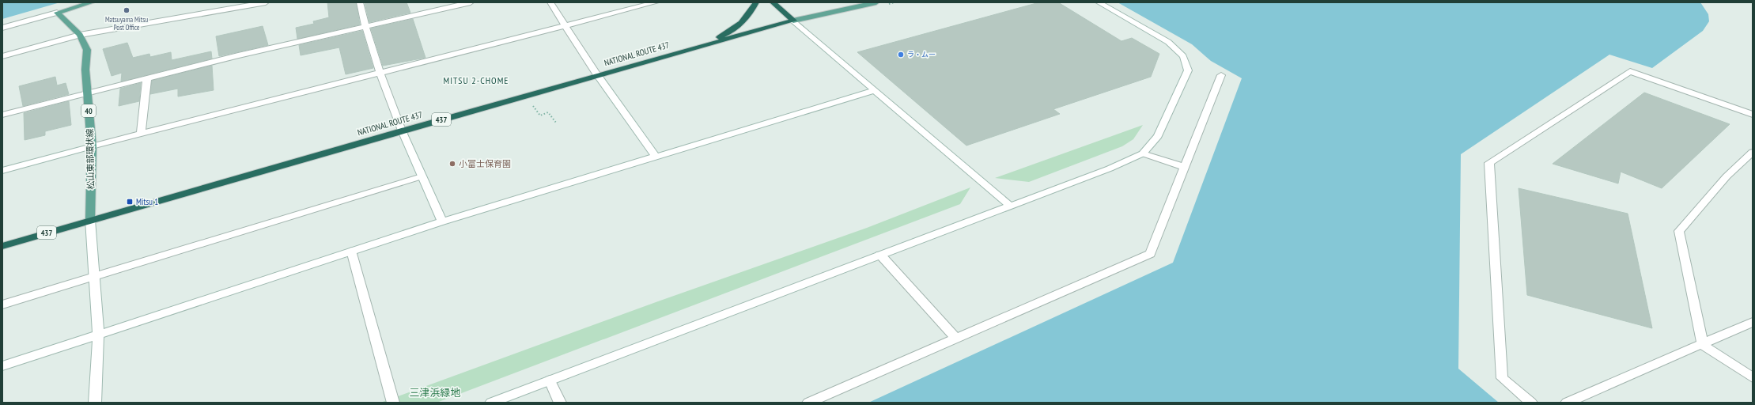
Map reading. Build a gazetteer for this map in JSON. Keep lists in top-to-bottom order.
{
  "streets": {
    "highway": ["NATIONAL ROUTE 437", "437"],
    "main road": ["40", "松山東部環状線"]
  },
  "crossings": [
    ["NATIONAL ROUTE 437", "松山東部環状線"]
  ],
  "districts": ["MITSU 2-CHOME"],
  "parks": ["三津浜緑地"],
  "places": {
    "other": ["Matsuyama Mitsu Post Office", "ラ・ムー", "小富士保育園"],
    "transit": ["Mitsu 1"]
  }
}
